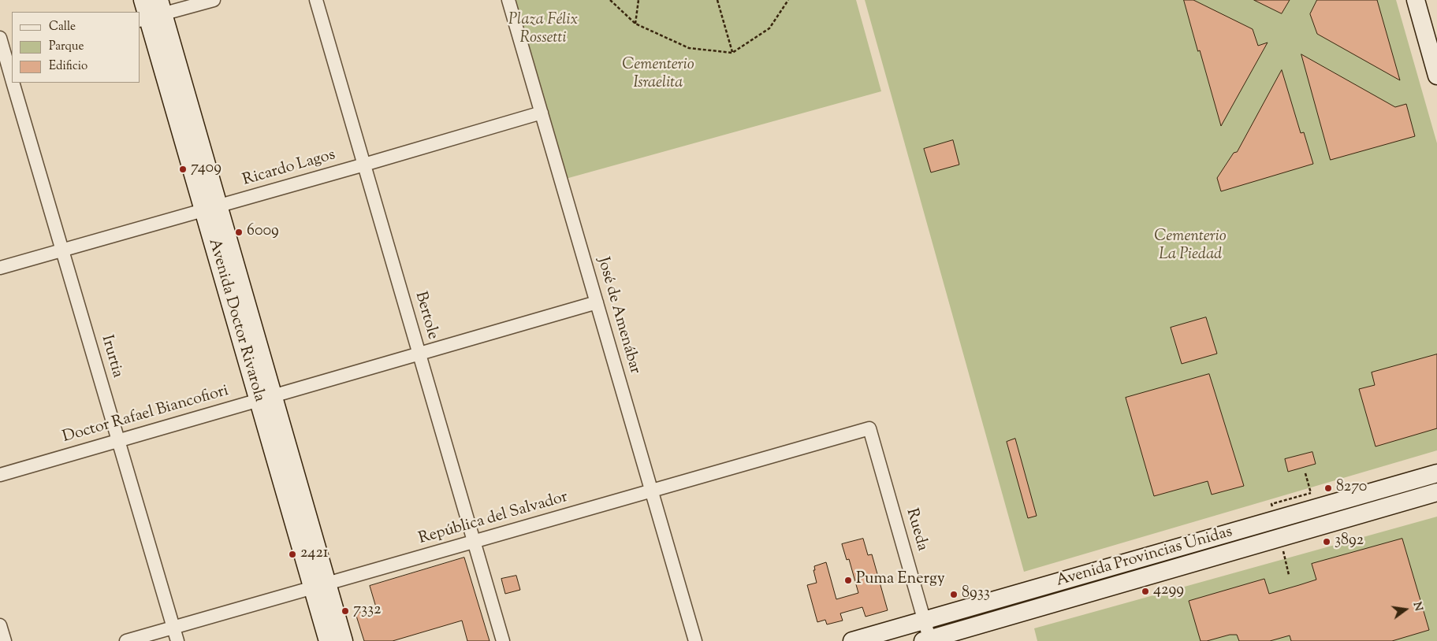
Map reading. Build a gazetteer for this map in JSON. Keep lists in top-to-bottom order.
{
  "streets": {
    "main road": ["Avenida Doctor Rivarola", "Avenida Provincias Unidas"],
    "street": [
      "Ricardo Lagos",
      "Bertole",
      "José de Amenábar",
      "Irurtia",
      "Doctor Rafael Biancofiori",
      "República del Salvador",
      "Rueda"
    ]
  },
  "crossings": [
    ["Ricardo Lagos", "Bertole"],
    ["Ricardo Lagos", "José de Amenábar"],
    ["Ricardo Lagos", "Avenida Doctor Rivarola"],
    ["Ricardo Lagos", "Irurtia"],
    ["Bertole", "Doctor Rafael Biancofiori"],
    ["Bertole", "República del Salvador"],
    ["José de Amenábar", "Doctor Rafael Biancofiori"],
    ["José de Amenábar", "República del Salvador"],
    ["Avenida Doctor Rivarola", "Doctor Rafael Biancofiori"],
    ["Avenida Doctor Rivarola", "República del Salvador"],
    ["Irurtia", "Doctor Rafael Biancofiori"],
    ["Irurtia", "República del Salvador"],
    ["República del Salvador", "Rueda"],
    ["Rueda", "Avenida Provincias Unidas"]
  ],
  "parks": ["Plaza Félix Rossetti", "Cementerio Israelita", "Cementerio La Piedad"],
  "places": [
    "7409",
    "6009",
    "8270",
    "3892",
    "2421",
    "Puma Energy",
    "4299",
    "8933",
    "7332"
  ],
  "legend": ["Calle", "Parque", "Edificio"],
  "north": "right"
}
